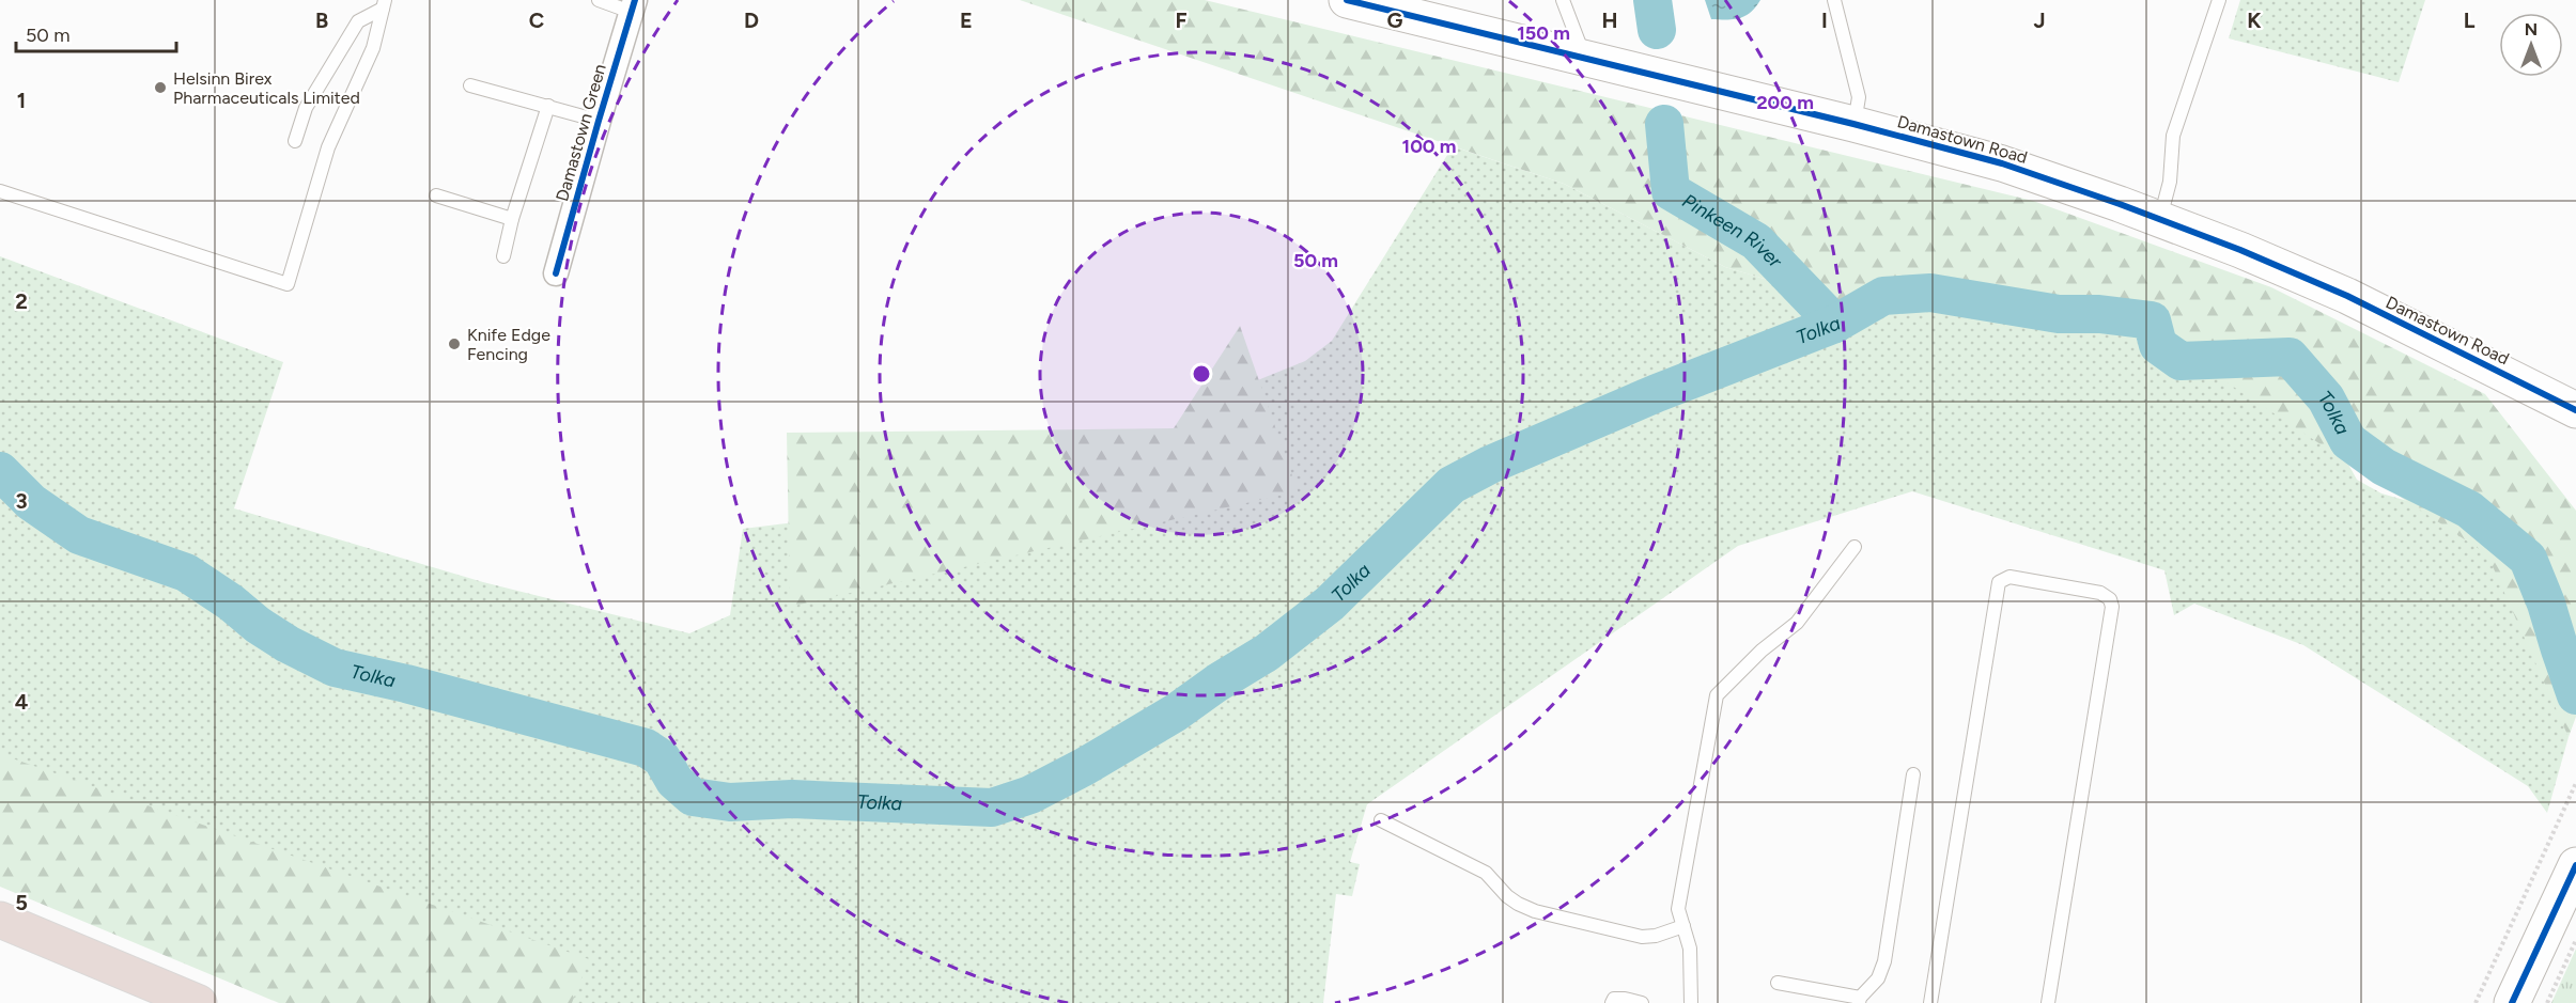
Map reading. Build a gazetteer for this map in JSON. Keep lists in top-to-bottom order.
{
  "streets": {
    "street": ["Damastown Green", "Damastown Road"]
  },
  "water": ["Pinkeen River", "Tolka"],
  "places": ["Helsinn Birex Pharmaceuticals Limited", "Knife Edge Fencing"],
  "scale_bar": "50 m",
  "north": "top",
  "grid": {
    "columns": [
      "B",
      "C",
      "D",
      "E",
      "F",
      "G",
      "H",
      "I",
      "J",
      "K",
      "L"
    ],
    "rows": [
      "1",
      "2",
      "3",
      "4",
      "5"
    ]
  },
  "rings": [
    "150 m",
    "200 m",
    "100 m",
    "50 m"
  ]
}
